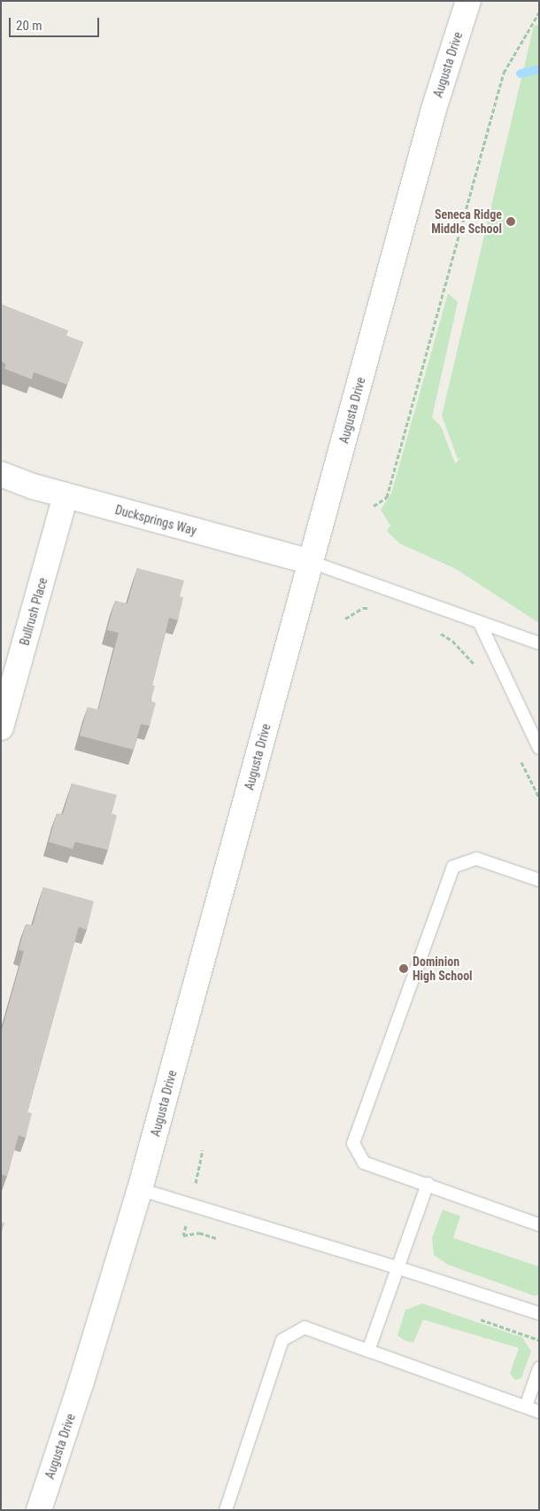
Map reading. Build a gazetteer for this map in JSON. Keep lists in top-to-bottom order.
{
  "streets": {
    "street": ["Augusta Drive", "Ducksprings Way", "Bullrush Place"]
  },
  "crossings": [
    ["Augusta Drive", "Ducksprings Way"],
    ["Ducksprings Way", "Bullrush Place"]
  ],
  "places": ["Seneca Ridge Middle School", "Dominion High School"],
  "scale_bar": "20 m"
}
